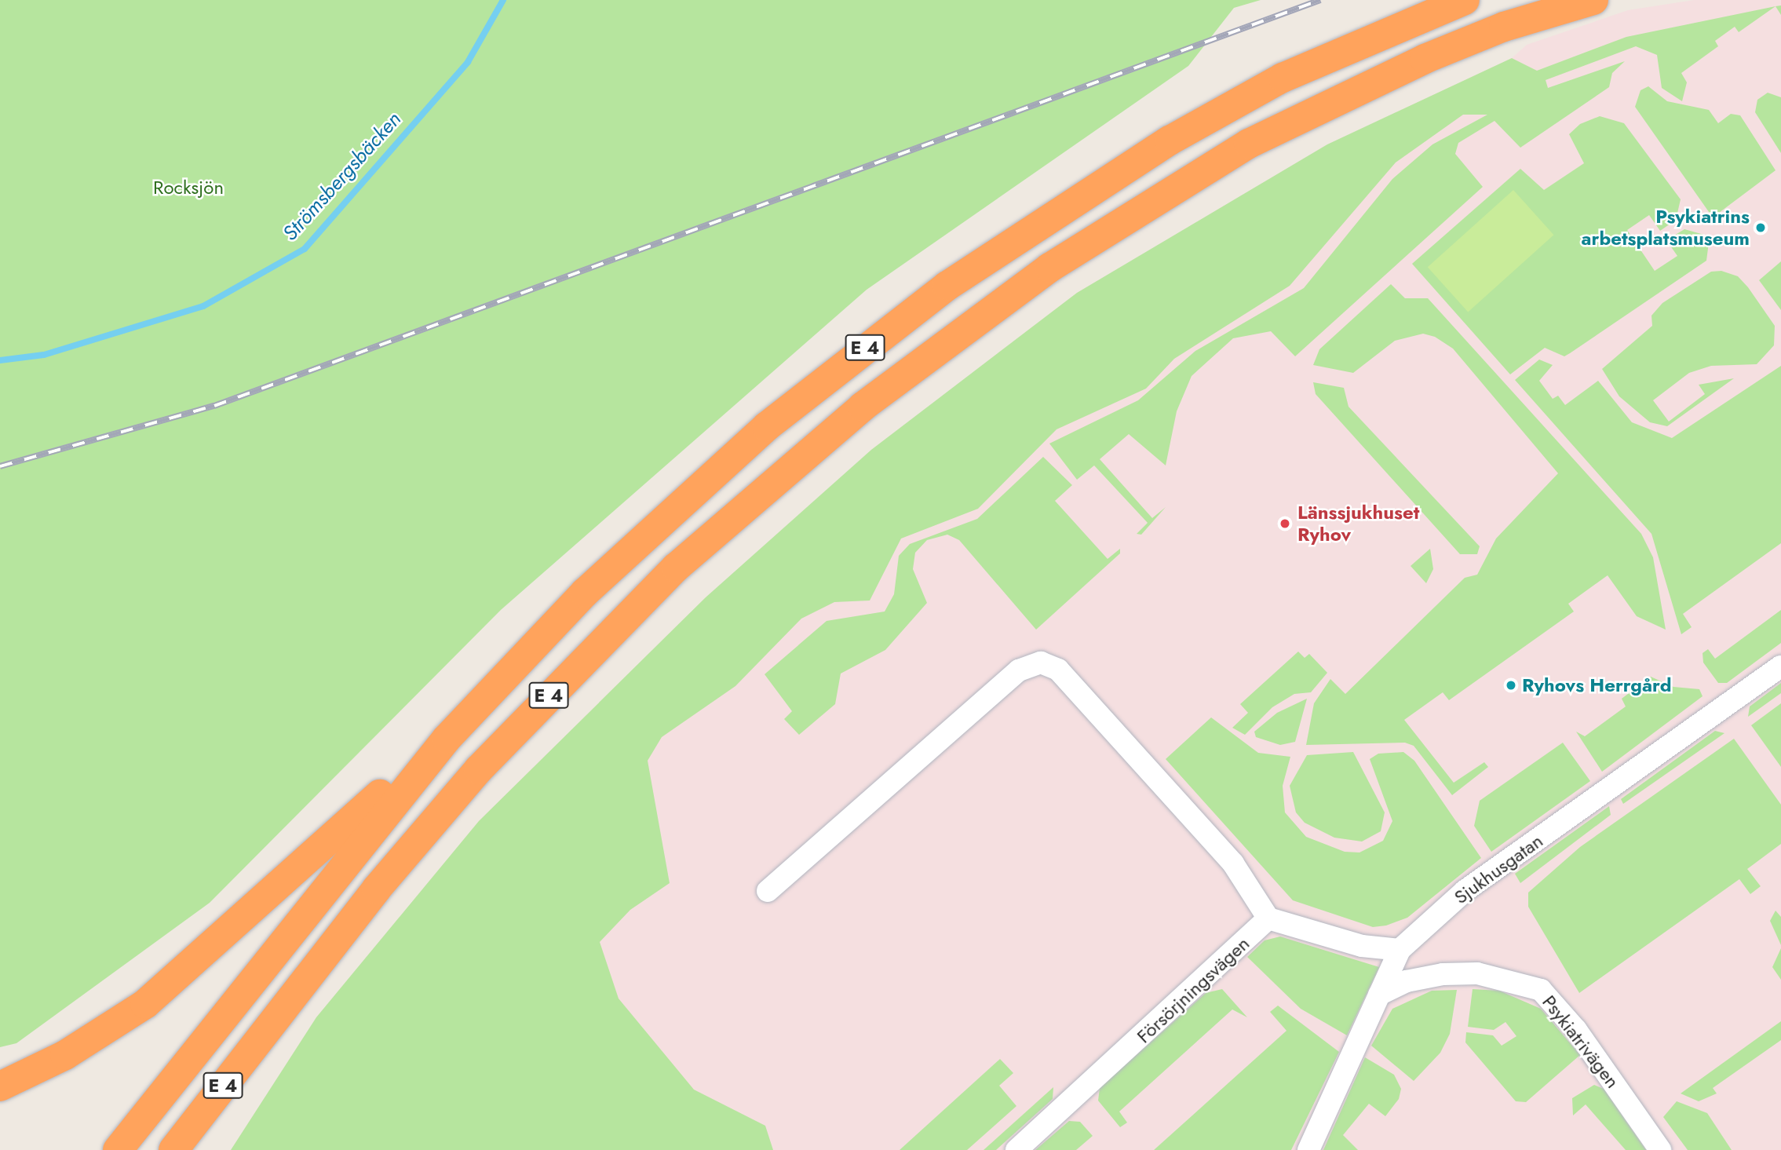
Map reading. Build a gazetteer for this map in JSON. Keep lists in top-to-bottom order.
{
  "streets": {
    "highway": ["E 4"],
    "street": ["Sjukhusgatan", "Försörjningsvägen", "Psykiatrivägen"]
  },
  "crossings": [
    ["Sjukhusgatan", "Psykiatrivägen"]
  ],
  "water": ["Strömsbergsbäcken"],
  "parks": ["Rocksjön"],
  "places": ["Psykiatrins arbetsplatsmuseum", "Länssjukhuset Ryhov", "Ryhovs Herrgård"]
}
